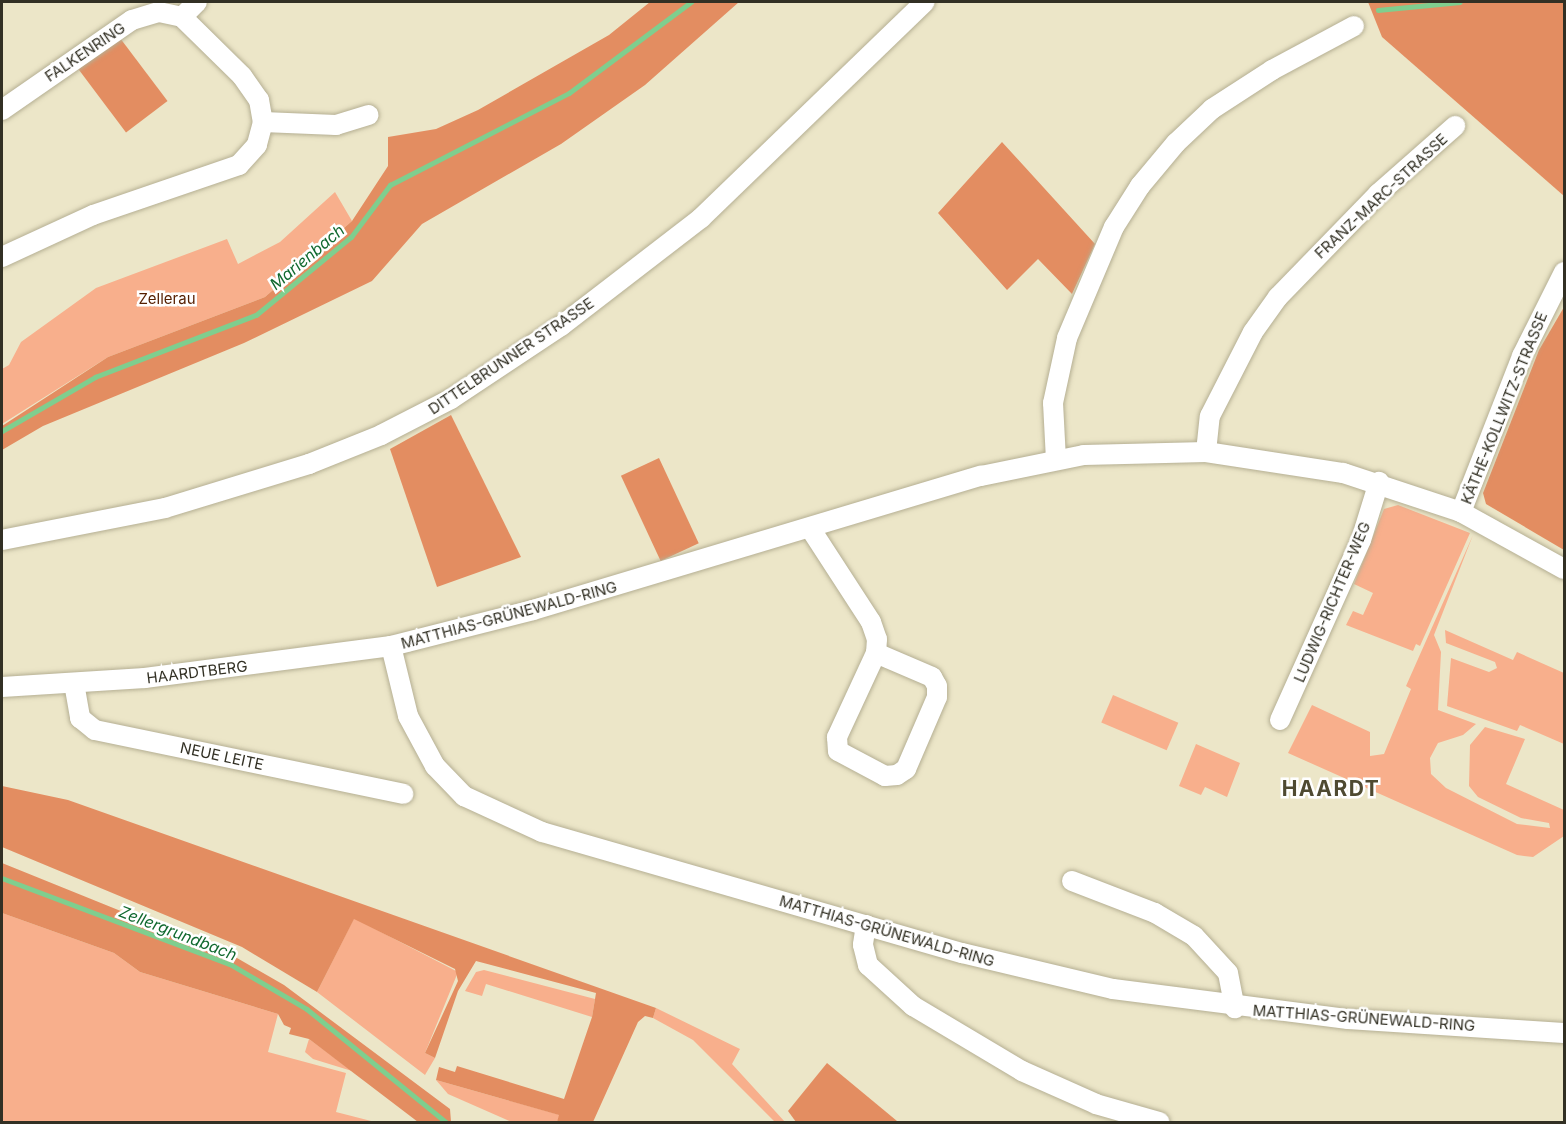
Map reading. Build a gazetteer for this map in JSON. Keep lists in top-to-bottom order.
{
  "streets": {
    "street": [
      "FALKENRING",
      "FRANZ-MARC-STRASSE",
      "DITTELBRUNNER STRASSE",
      "KÄTHE-KOLLWITZ-STRASSE",
      "LUDWIG-RICHTER-WEG",
      "MATTHIAS-GRÜNEWALD-RING",
      "HAARDTBERG",
      "NEUE LEITE"
    ]
  },
  "crossings": [
    ["FRANZ-MARC-STRASSE", "MATTHIAS-GRÜNEWALD-RING"],
    ["KÄTHE-KOLLWITZ-STRASSE", "MATTHIAS-GRÜNEWALD-RING"],
    ["LUDWIG-RICHTER-WEG", "MATTHIAS-GRÜNEWALD-RING"],
    ["MATTHIAS-GRÜNEWALD-RING", "HAARDTBERG"],
    ["HAARDTBERG", "NEUE LEITE"]
  ],
  "districts": ["HAARDT"],
  "water": ["Marienbach", "Zellergrundbach"],
  "parks": ["Zellerau"]
}
